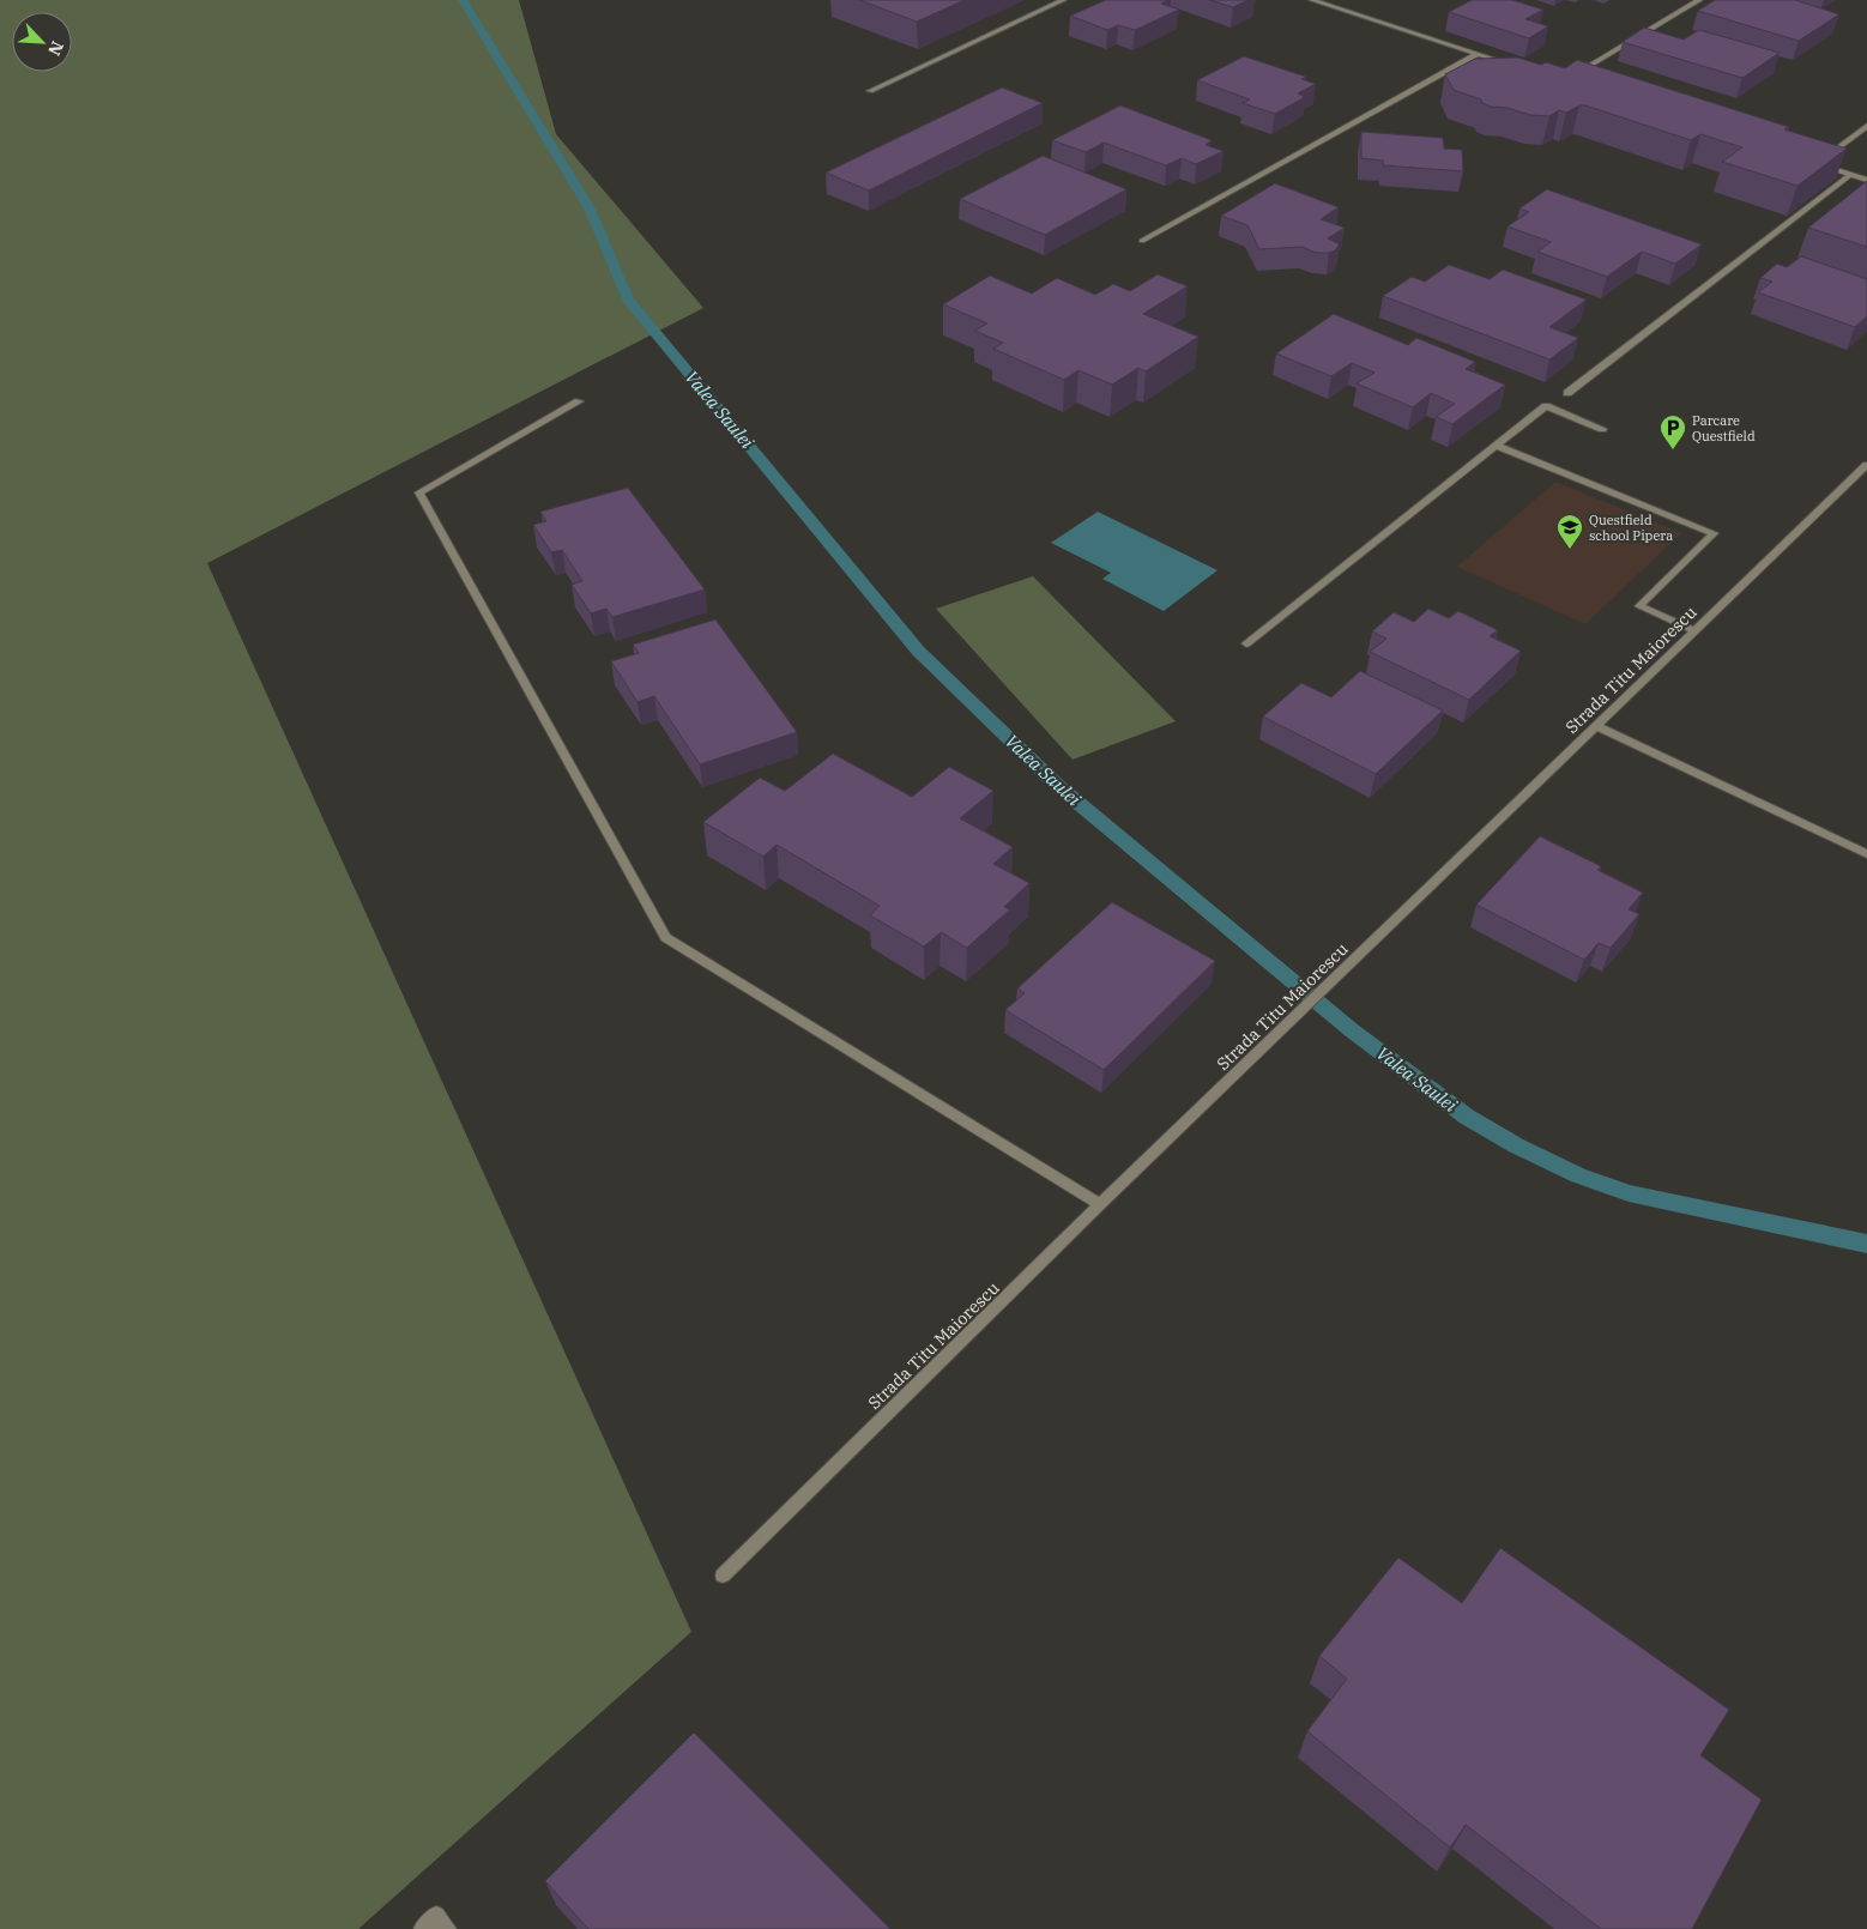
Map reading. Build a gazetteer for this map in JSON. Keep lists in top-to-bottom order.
{
  "streets": {
    "street": ["Strada Titu Maiorescu"]
  },
  "water": ["Valea Saulei"],
  "places": {
    "parking": ["Parcare Questfield"],
    "school or university": ["Questfield school Pipera"]
  },
  "north": "bottom right"
}
